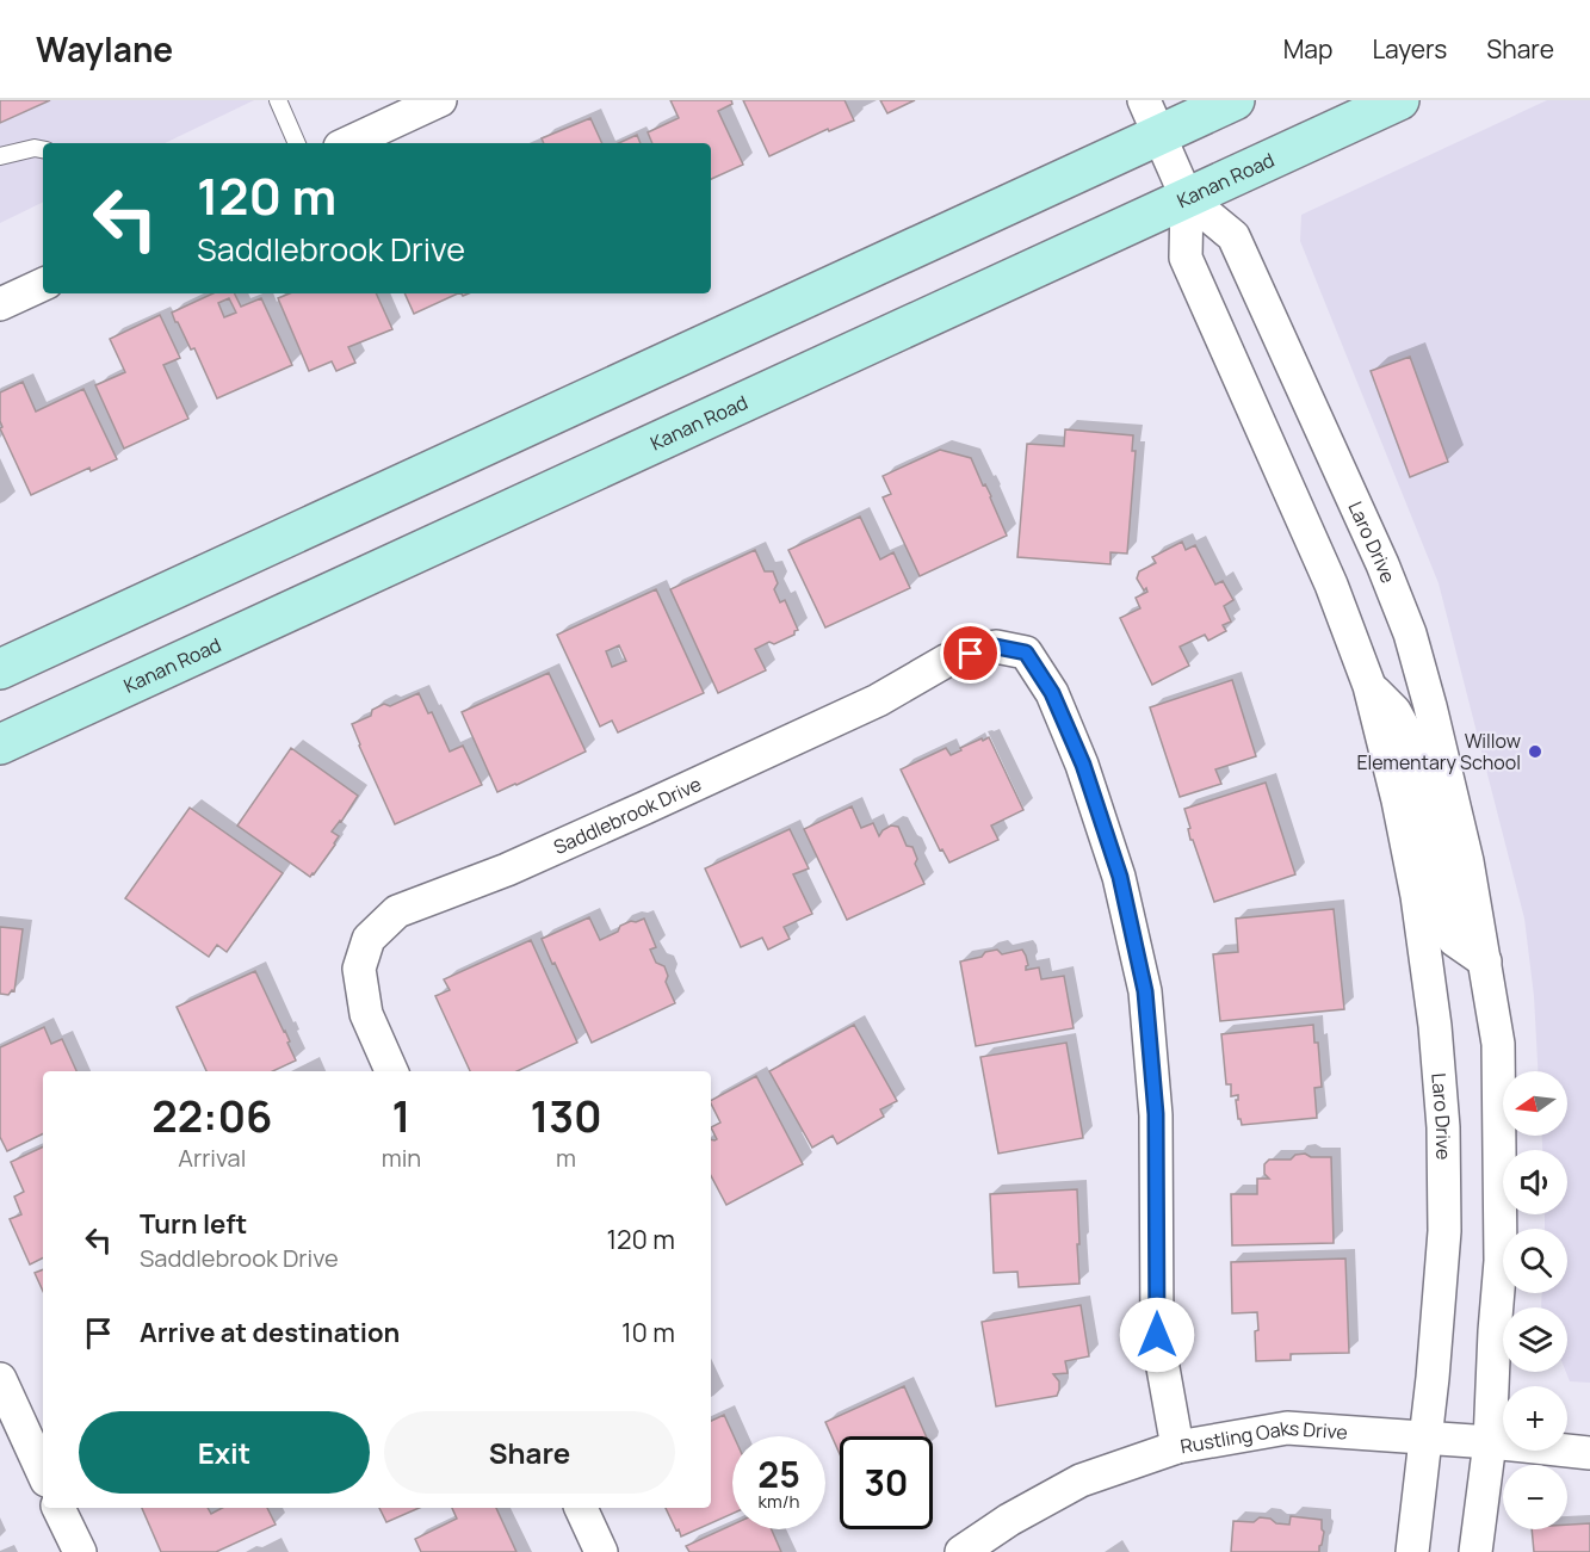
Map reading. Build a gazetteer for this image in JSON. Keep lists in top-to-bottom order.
{
  "streets": {
    "main road": ["Kanan Road"],
    "street": ["Laro Drive", "Saddlebrook Drive", "Rustling Oaks Drive"]
  },
  "crossings": [
    ["Kanan Road", "Laro Drive"],
    ["Laro Drive", "Rustling Oaks Drive"],
    ["Saddlebrook Drive", "Rustling Oaks Drive"]
  ],
  "places": ["Willow Elementary School"],
  "north": "left",
  "page": {
    "header": "Waylane",
    "nav": ["Map", "Layers", "Share"],
    "turn": ["120 m", "Saddlebrook Drive"],
    "map_buttons": ["+", "−"],
    "eta": [
      "22:06",
      "Arrival",
      "1",
      "min",
      "130",
      "m"
    ],
    "list": [
      {
        "name": "Turn left",
        "note": "Saddlebrook Drive",
        "value": "120 m"
      },
      {
        "name": "Arrive at destination",
        "value": "10 m"
      }
    ],
    "buttons": ["Exit", "Share"],
    "speed": "25 km/h",
    "limit": "30"
  }
}
